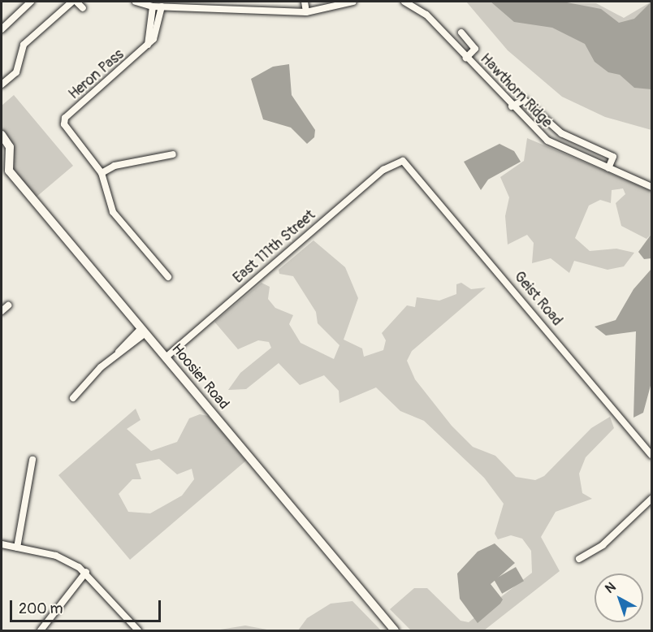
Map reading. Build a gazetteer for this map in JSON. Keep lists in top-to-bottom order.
{
  "streets": {
    "street": [
      "Heron Pass",
      "Hawthorn Ridge",
      "East 111th Street",
      "Geist Road",
      "Hoosier Road"
    ]
  },
  "crossings": [
    ["East 111th Street", "Geist Road"],
    ["East 111th Street", "Hoosier Road"]
  ],
  "scale_bar": "200 m",
  "north": "top left"
}
